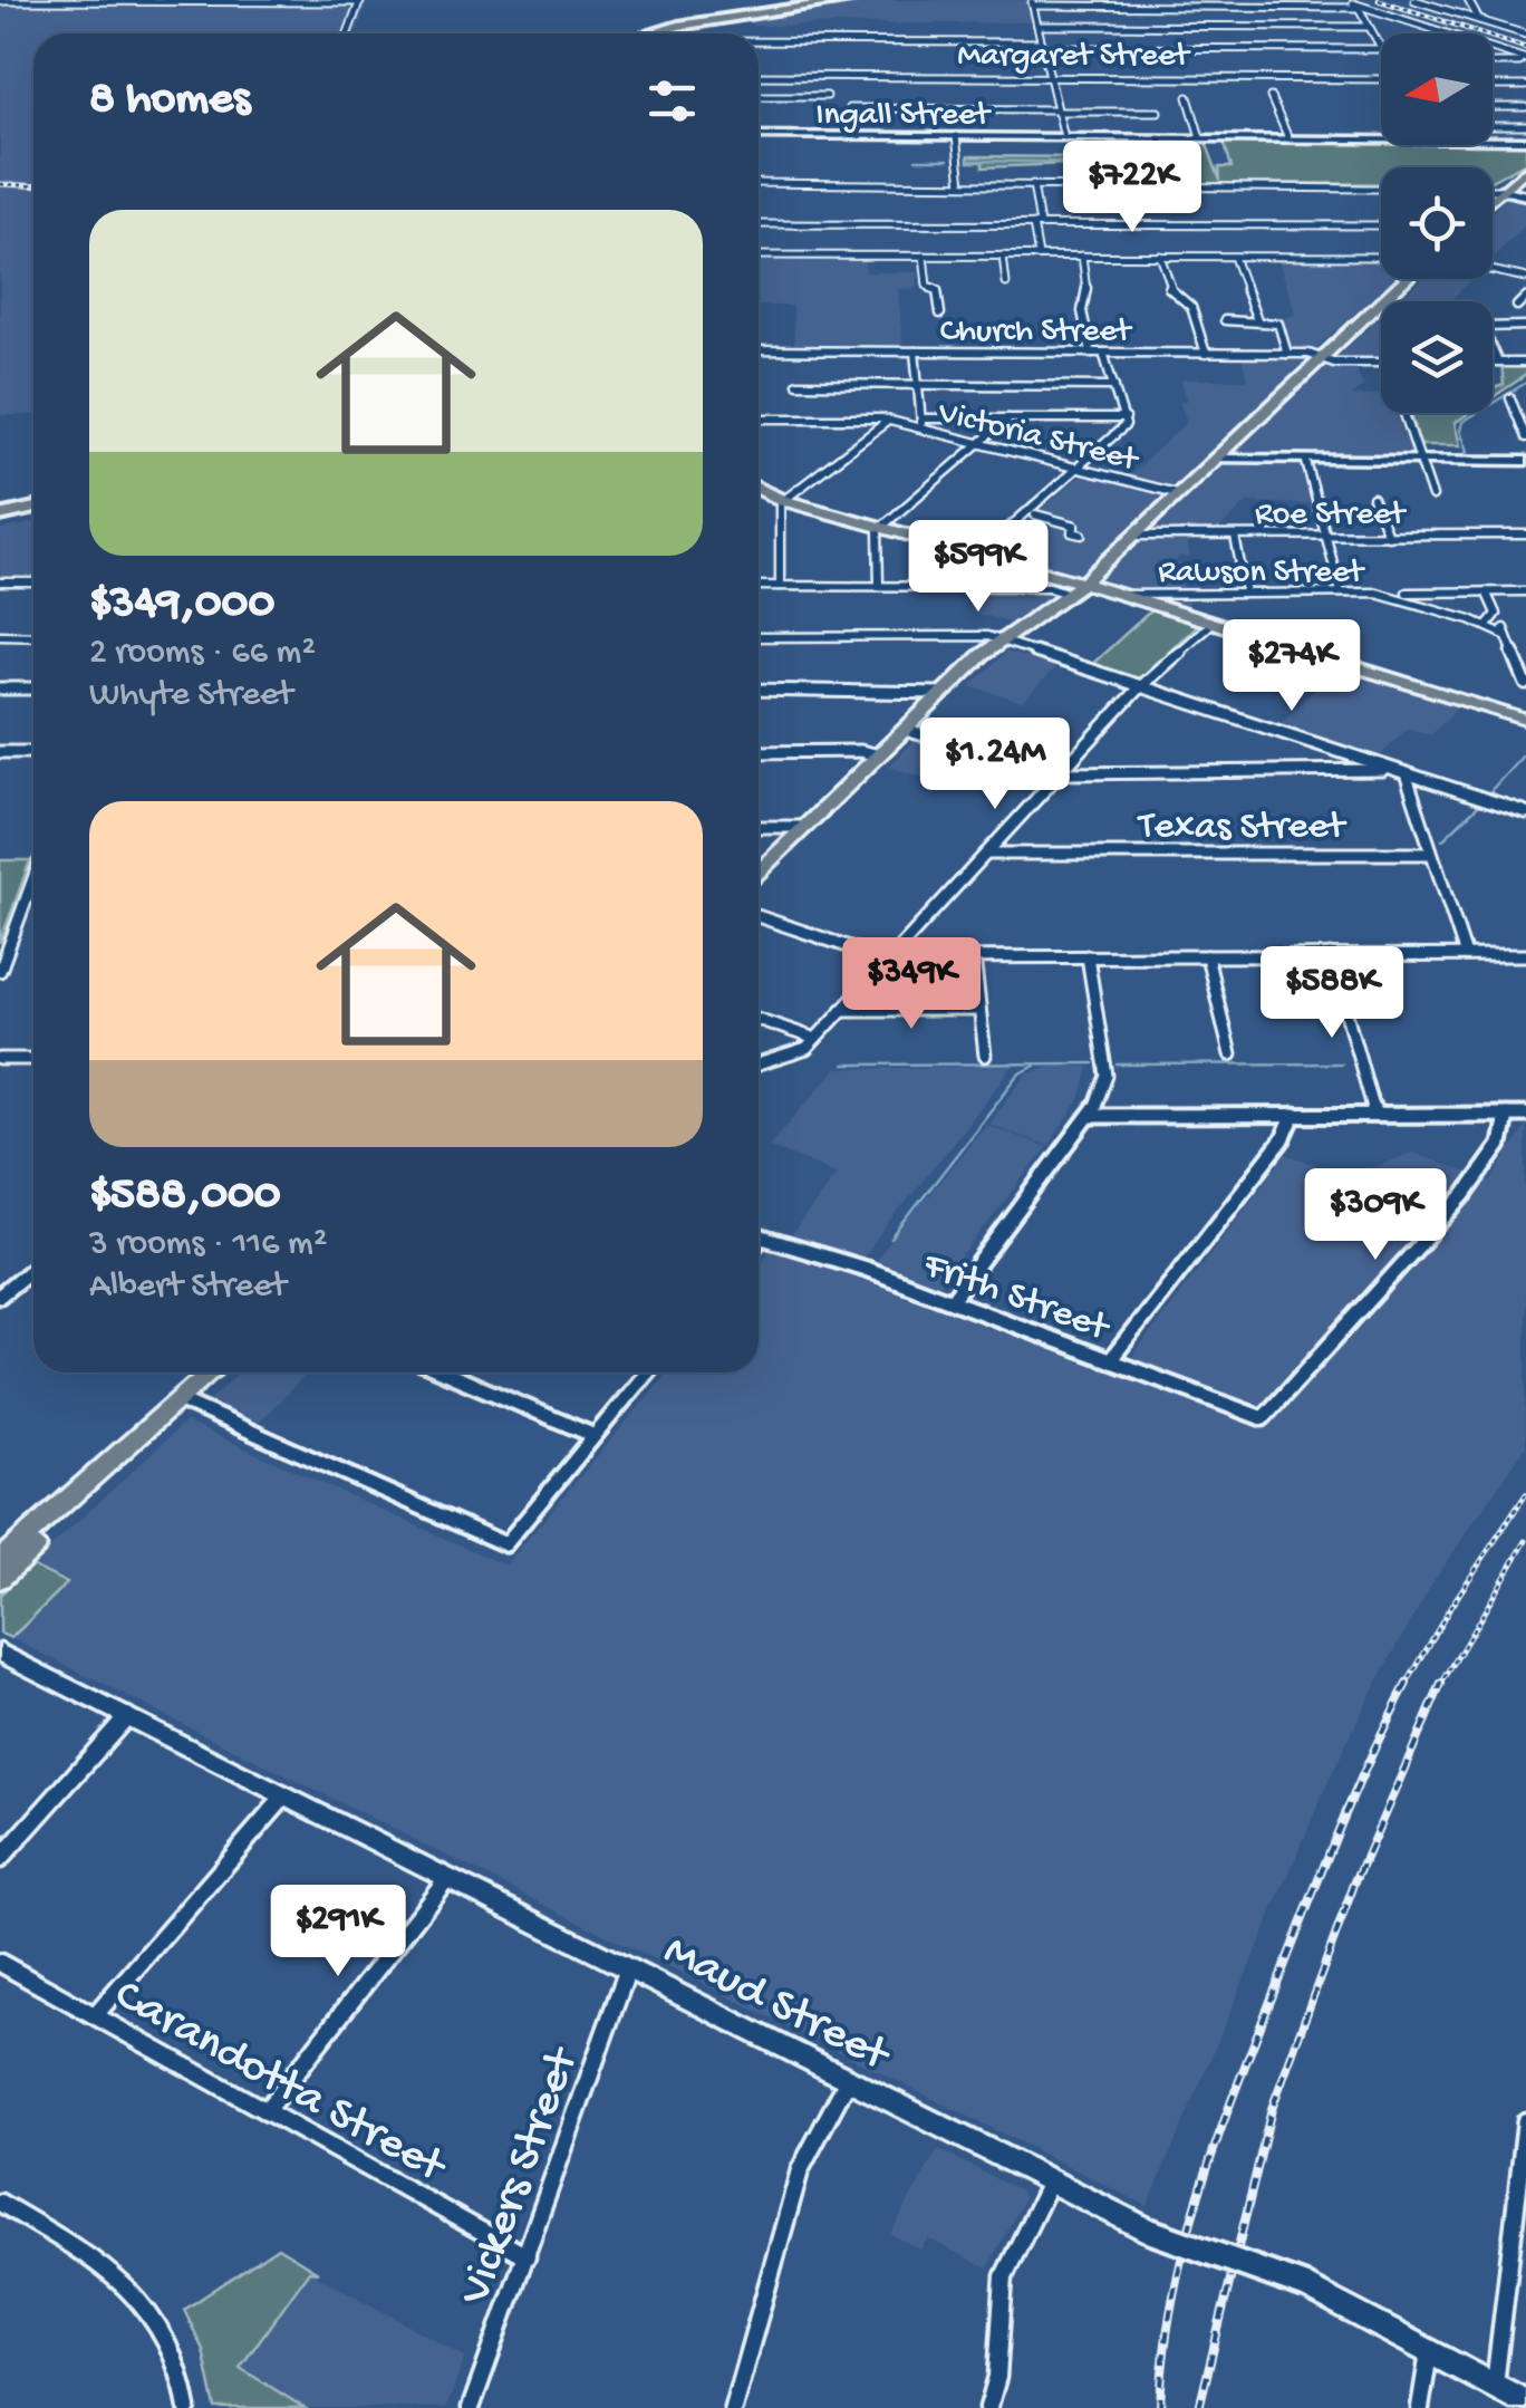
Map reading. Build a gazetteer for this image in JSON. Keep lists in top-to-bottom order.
{
  "streets": {
    "main road": ["Ingall Street", "Maud Street"],
    "street": [
      "Margaret Street",
      "Church Street",
      "Victoria Street",
      "Roe Street",
      "Rawson Street",
      "Texas Street",
      "Frith Street",
      "Carandotta Street",
      "Vickers Street"
    ]
  },
  "crossings": [
    ["Maud Street", "Vickers Street"],
    ["Carandotta Street", "Vickers Street"]
  ],
  "north": "left",
  "page": {
    "heading": "8 homes",
    "price": [
      "$722K",
      "$599K",
      "$274K",
      "$1.24M",
      "$349K",
      "$588K",
      "$309K",
      "$291K"
    ],
    "list": [
      {
        "name": "$349,000",
        "note": "2 rooms · 66 m² · Whyte Street"
      },
      {
        "name": "$588,000",
        "note": "3 rooms · 116 m² · Albert Street"
      }
    ]
  }
}
